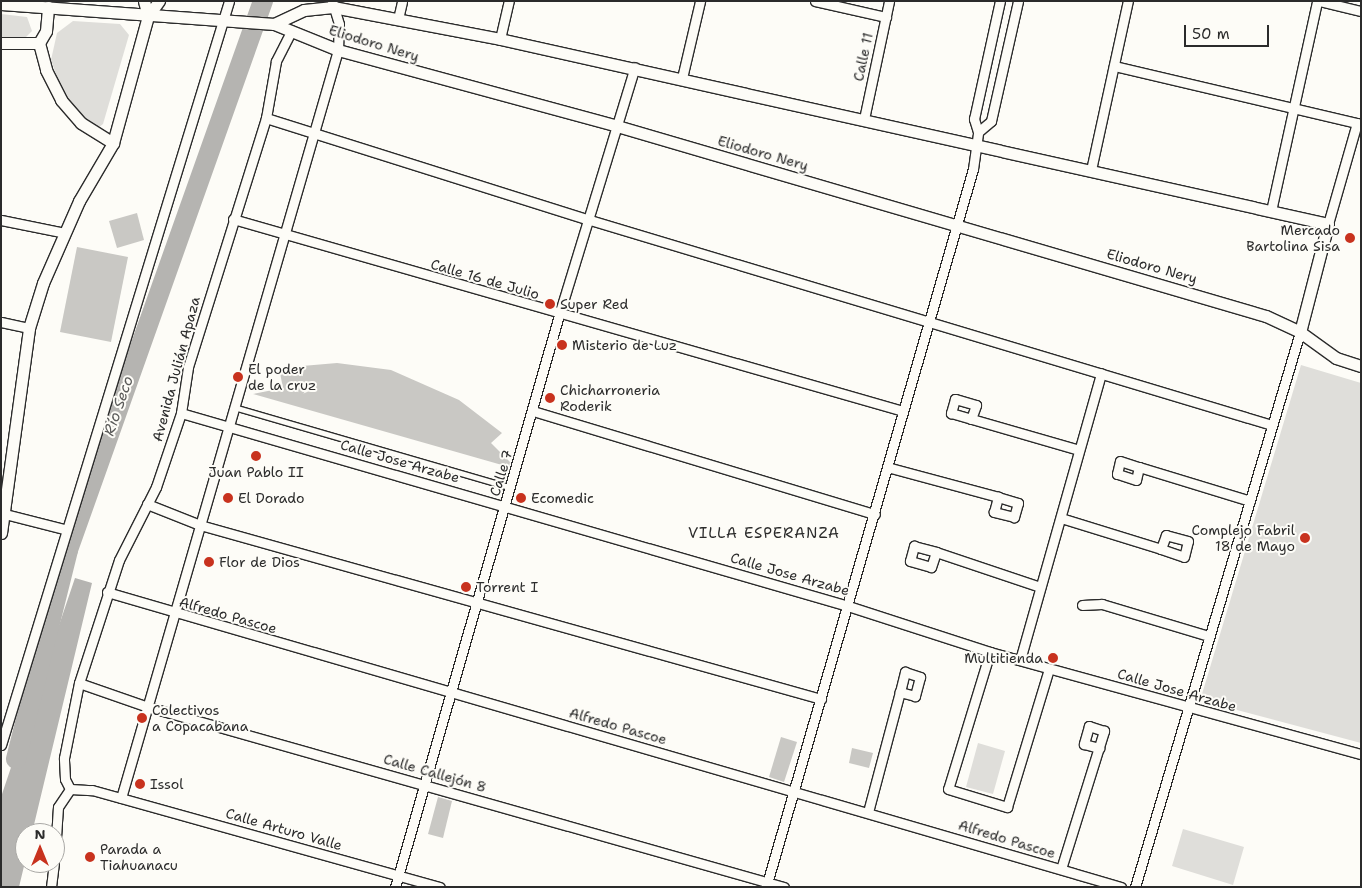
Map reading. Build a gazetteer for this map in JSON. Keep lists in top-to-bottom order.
{
  "streets": {
    "street": [
      "Eliodoro Nery",
      "Calle 11",
      "Calle 16 de Julio",
      "Avenida Julián Apaza",
      "Calle Jose Arzabe",
      "Calle 7",
      "Alfredo Pascoe",
      "Calle Callejón 8",
      "Calle Arturo Valle"
    ]
  },
  "crossings": [
    ["Eliodoro Nery", "Calle 11"],
    ["Eliodoro Nery", "Avenida Julián Apaza"],
    ["Eliodoro Nery", "Calle 7"],
    ["Calle 16 de Julio", "Avenida Julián Apaza"],
    ["Calle 16 de Julio", "Calle 7"],
    ["Avenida Julián Apaza", "Calle Jose Arzabe"],
    ["Avenida Julián Apaza", "Alfredo Pascoe"],
    ["Avenida Julián Apaza", "Calle Callejón 8"],
    ["Avenida Julián Apaza", "Calle Arturo Valle"],
    ["Calle Jose Arzabe", "Calle 7"],
    ["Calle 7", "Alfredo Pascoe"],
    ["Calle 7", "Calle Callejón 8"],
    ["Calle 7", "Calle Arturo Valle"]
  ],
  "districts": ["VILLA ESPERANZA"],
  "water": ["Río Seco"],
  "places": [
    "Mercado Bartolina Sisa",
    "Super Red",
    "Misterio de Luz",
    "El poder de la cruz",
    "Chicharroneria Roderik",
    "Juan Pablo II",
    "El Dorado",
    "Ecomedic",
    "Complejo Fabril 18 de Mayo",
    "Flor de Dios",
    "Torrent I",
    "Multitienda",
    "Colectivos a Copacabana",
    "Issol",
    "Parada a Tiahuanacu"
  ],
  "scale_bar": "50 m",
  "north": "top"
}
